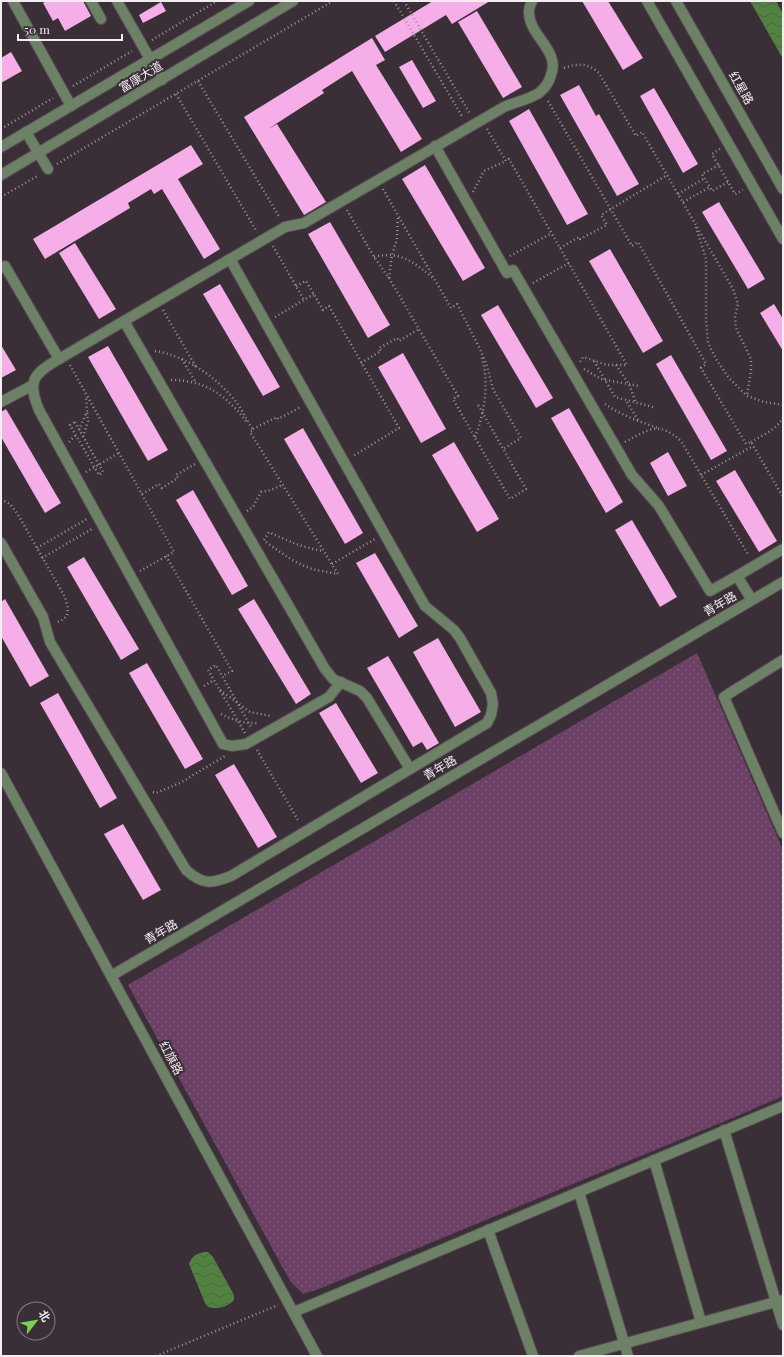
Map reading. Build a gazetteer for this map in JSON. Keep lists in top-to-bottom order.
{
  "streets": {
    "street": [
      "富康大道",
      "红星路",
      "青年路",
      "红旗路"
    ]
  },
  "crossings": [
    ["青年路", "红旗路"]
  ],
  "scale_bar": "50 m",
  "north": "top right"
}
